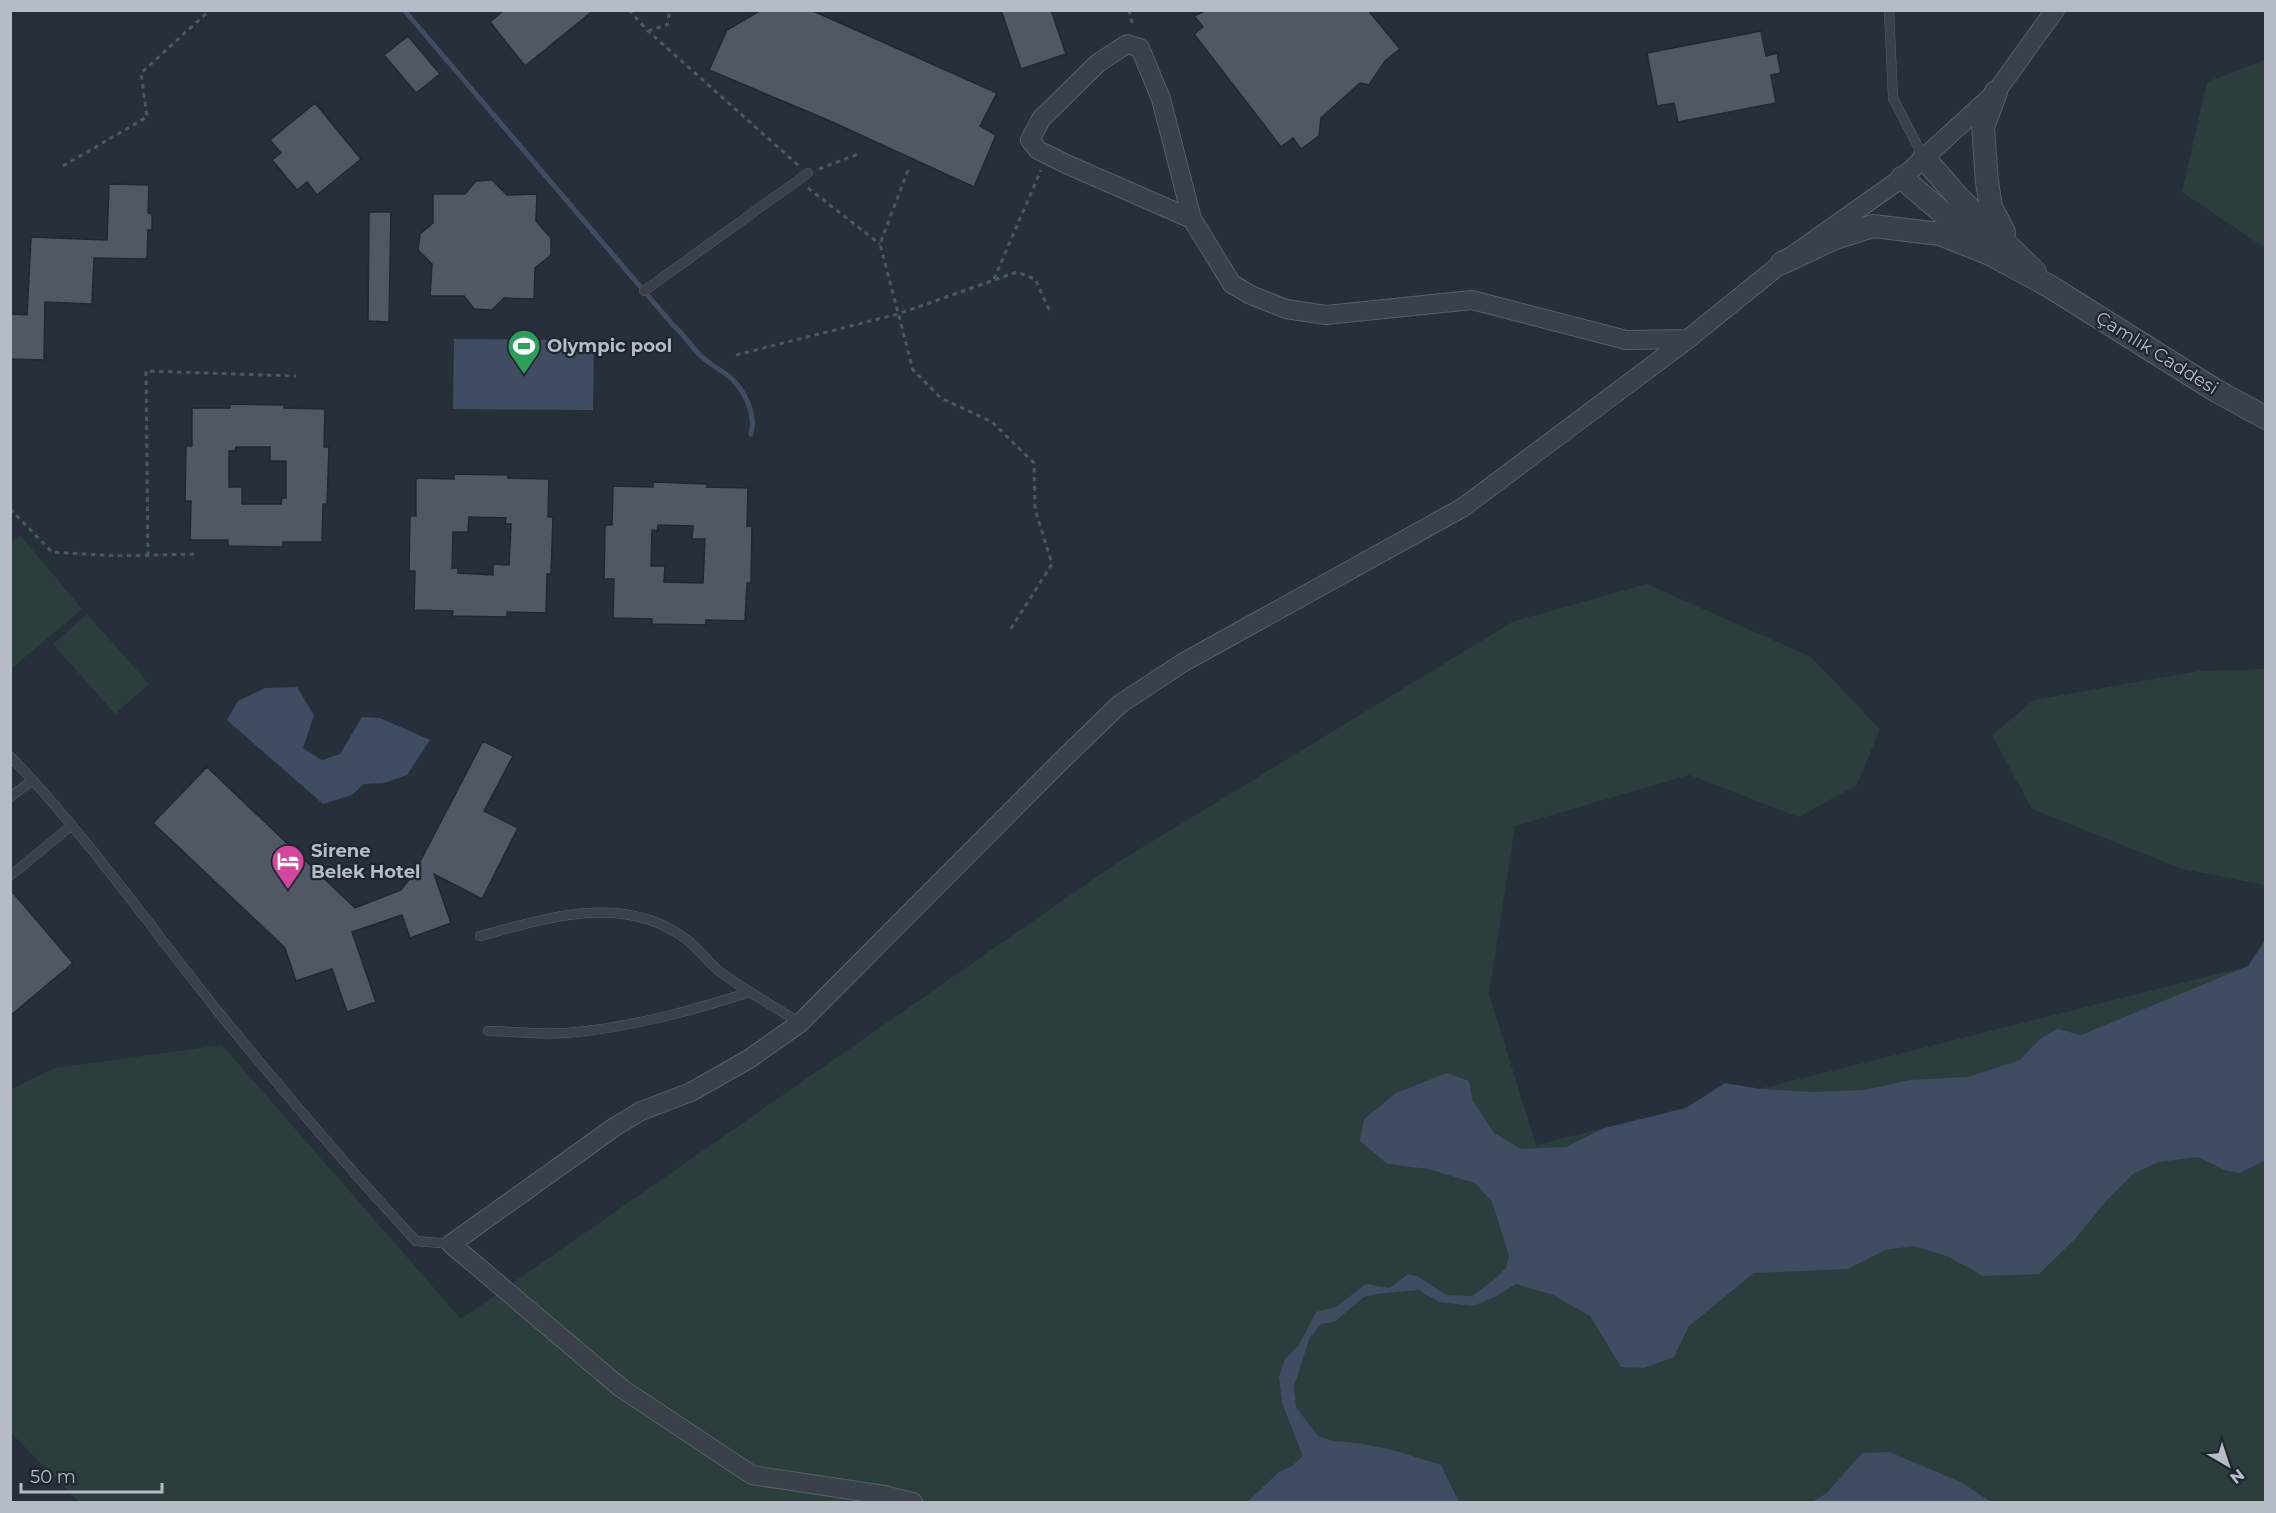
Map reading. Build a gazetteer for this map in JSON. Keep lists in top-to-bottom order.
{
  "streets": {
    "street": ["Çamlık Caddesi"]
  },
  "places": {
    "sports": ["Olympic pool"],
    "hotel": ["Sirene Belek Hotel"]
  },
  "scale_bar": "50 m",
  "north": "bottom right"
}
